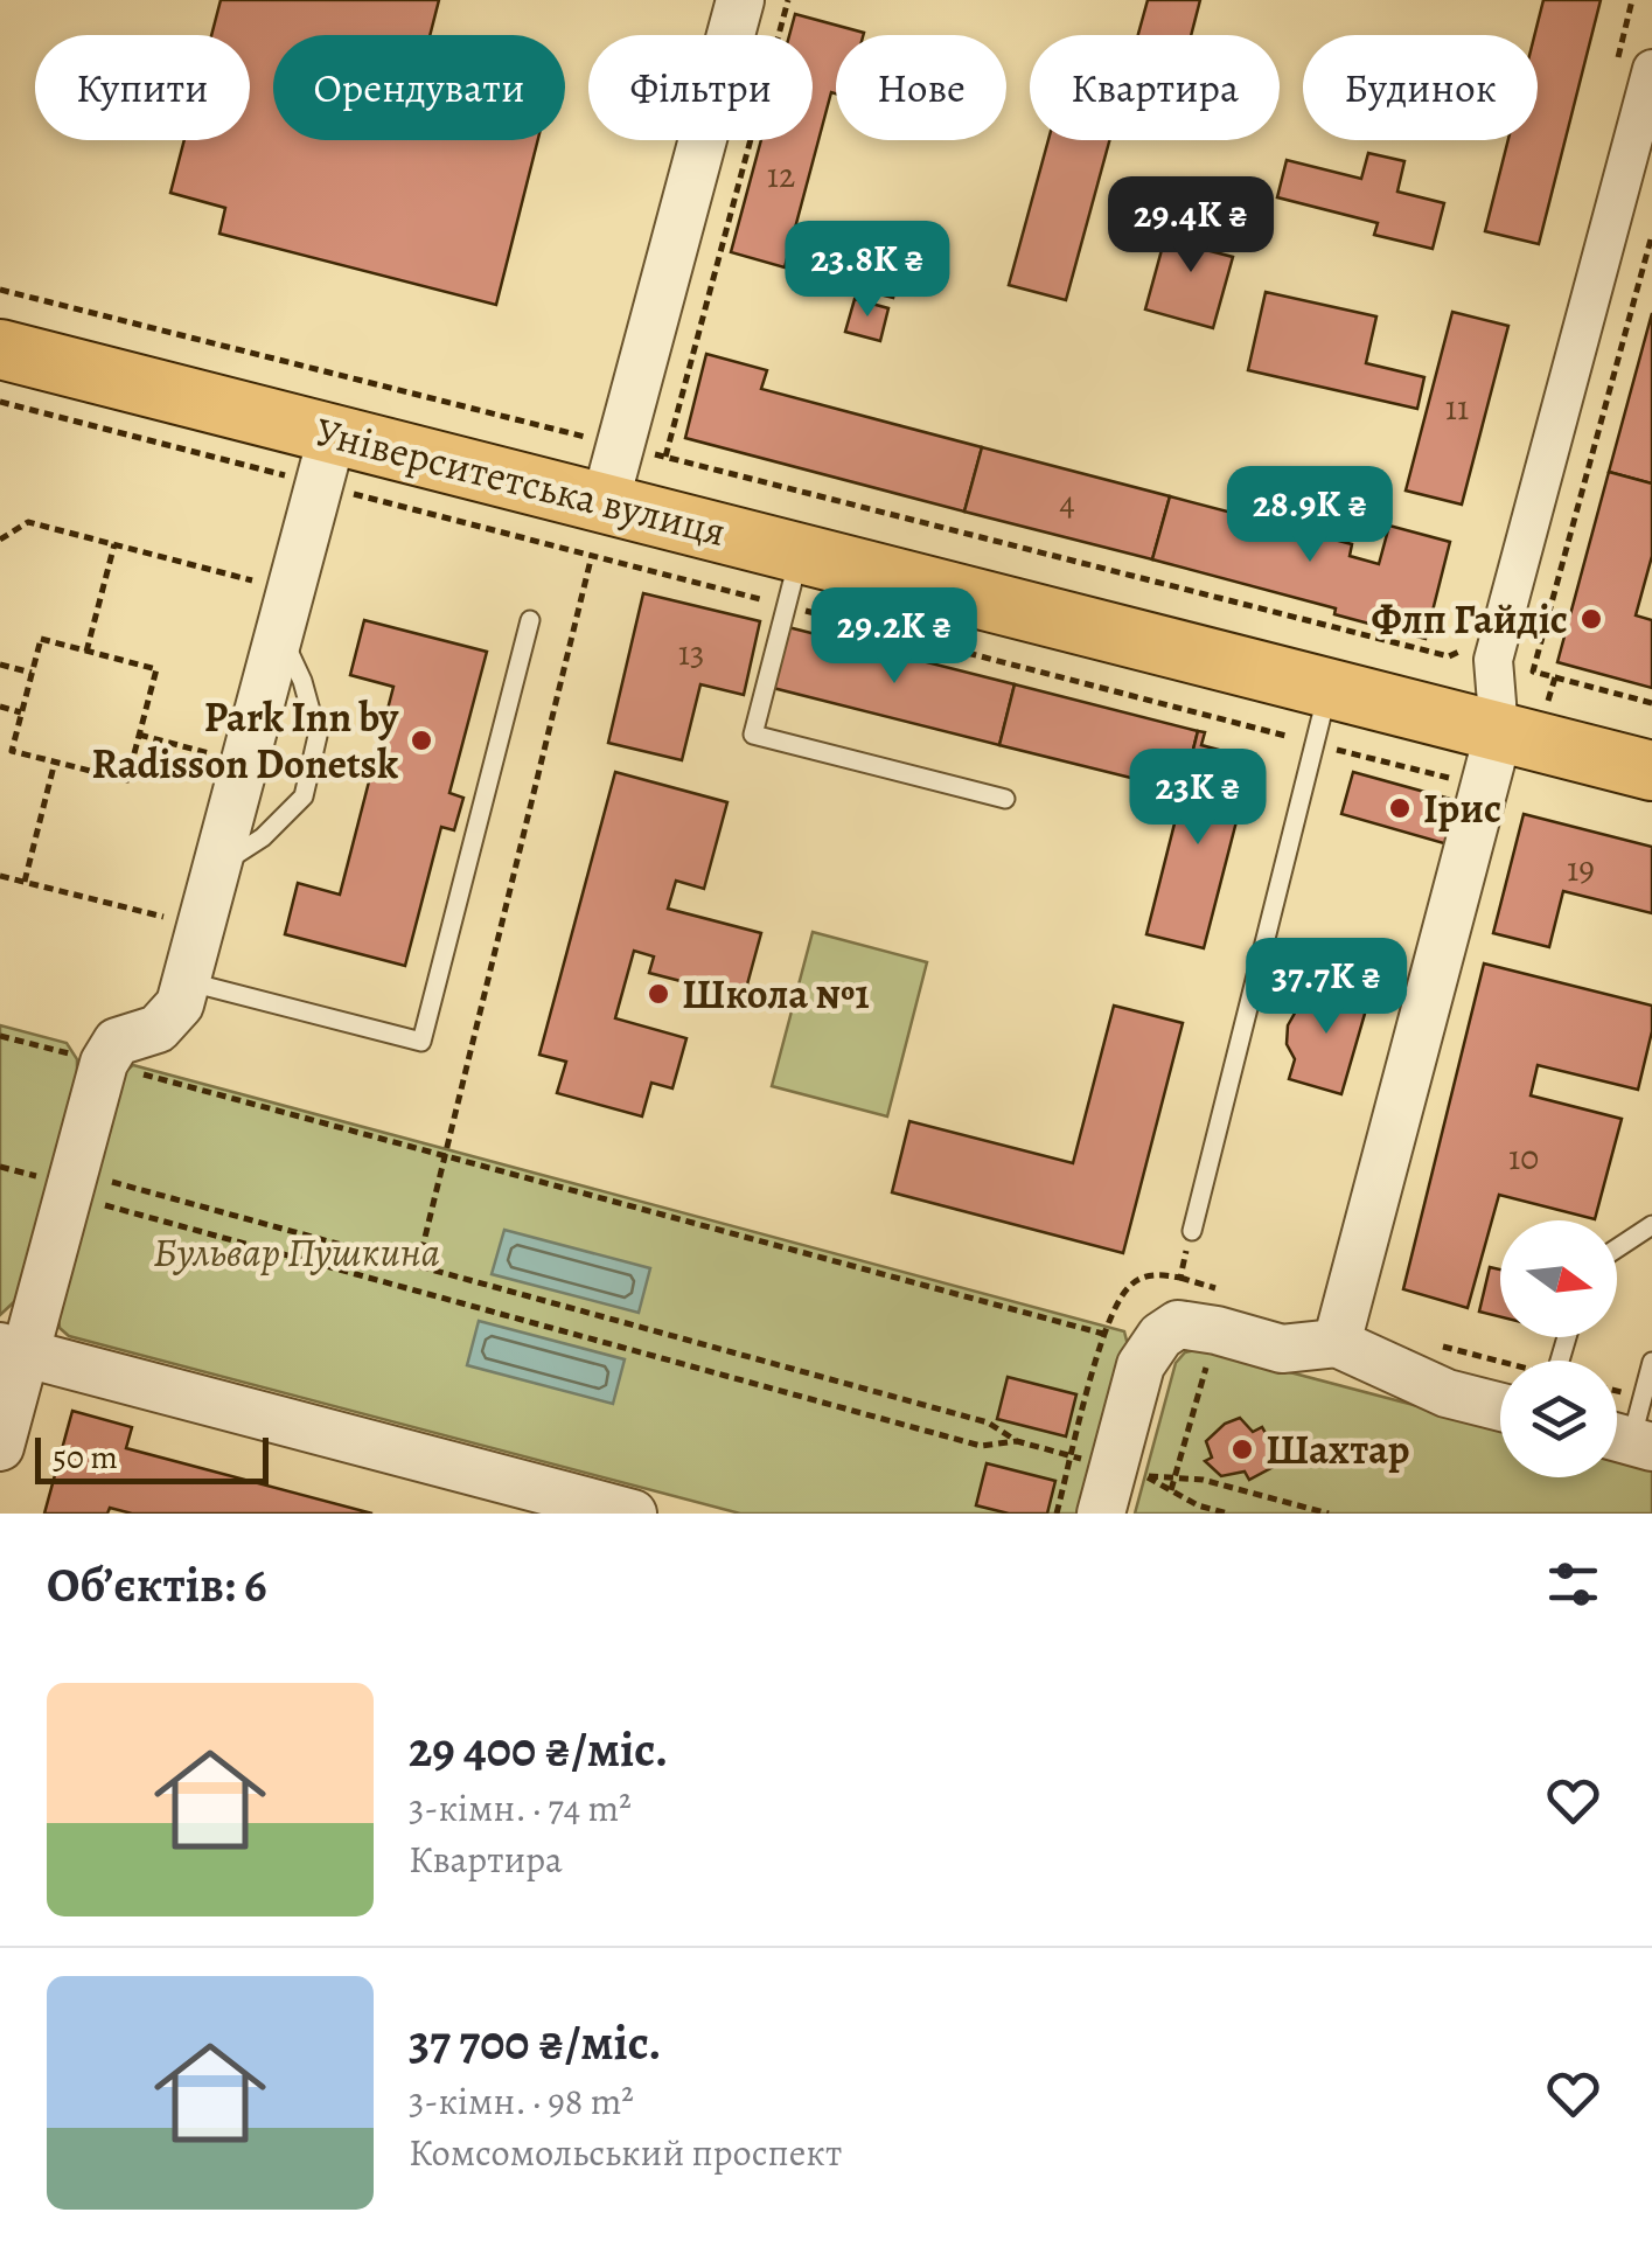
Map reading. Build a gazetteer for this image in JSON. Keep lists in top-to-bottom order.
{
  "streets": {
    "main road": ["Університетська вулиця"]
  },
  "parks": ["Бульвар Пушкина"],
  "places": [
    "Флп Гайдіс",
    "Park Inn by Radisson Donetsk",
    "Ірис",
    "Школа №1",
    "Шахтар"
  ],
  "house_numbers": [
    "12",
    "11",
    "4",
    "13",
    "19",
    "10"
  ],
  "scale_bar": "50 m",
  "north": "right",
  "page": {
    "chip": [
      "Купити",
      "Орендувати",
      "Фільтри",
      "Нове",
      "Квартира",
      "Будинок"
    ],
    "price": [
      "29.4K ₴",
      "23.8K ₴",
      "28.9K ₴",
      "29.2K ₴",
      "23K ₴",
      "37.7K ₴"
    ],
    "scale": "50 m",
    "heading": "Об’єктів: 6",
    "list": [
      {
        "name": "29 400 ₴/міс.",
        "note": "3-кімн. · 74 m² · Квартира"
      },
      {
        "name": "37 700 ₴/міс.",
        "note": "3-кімн. · 98 m² · Комсомольський проспект"
      }
    ]
  }
}
